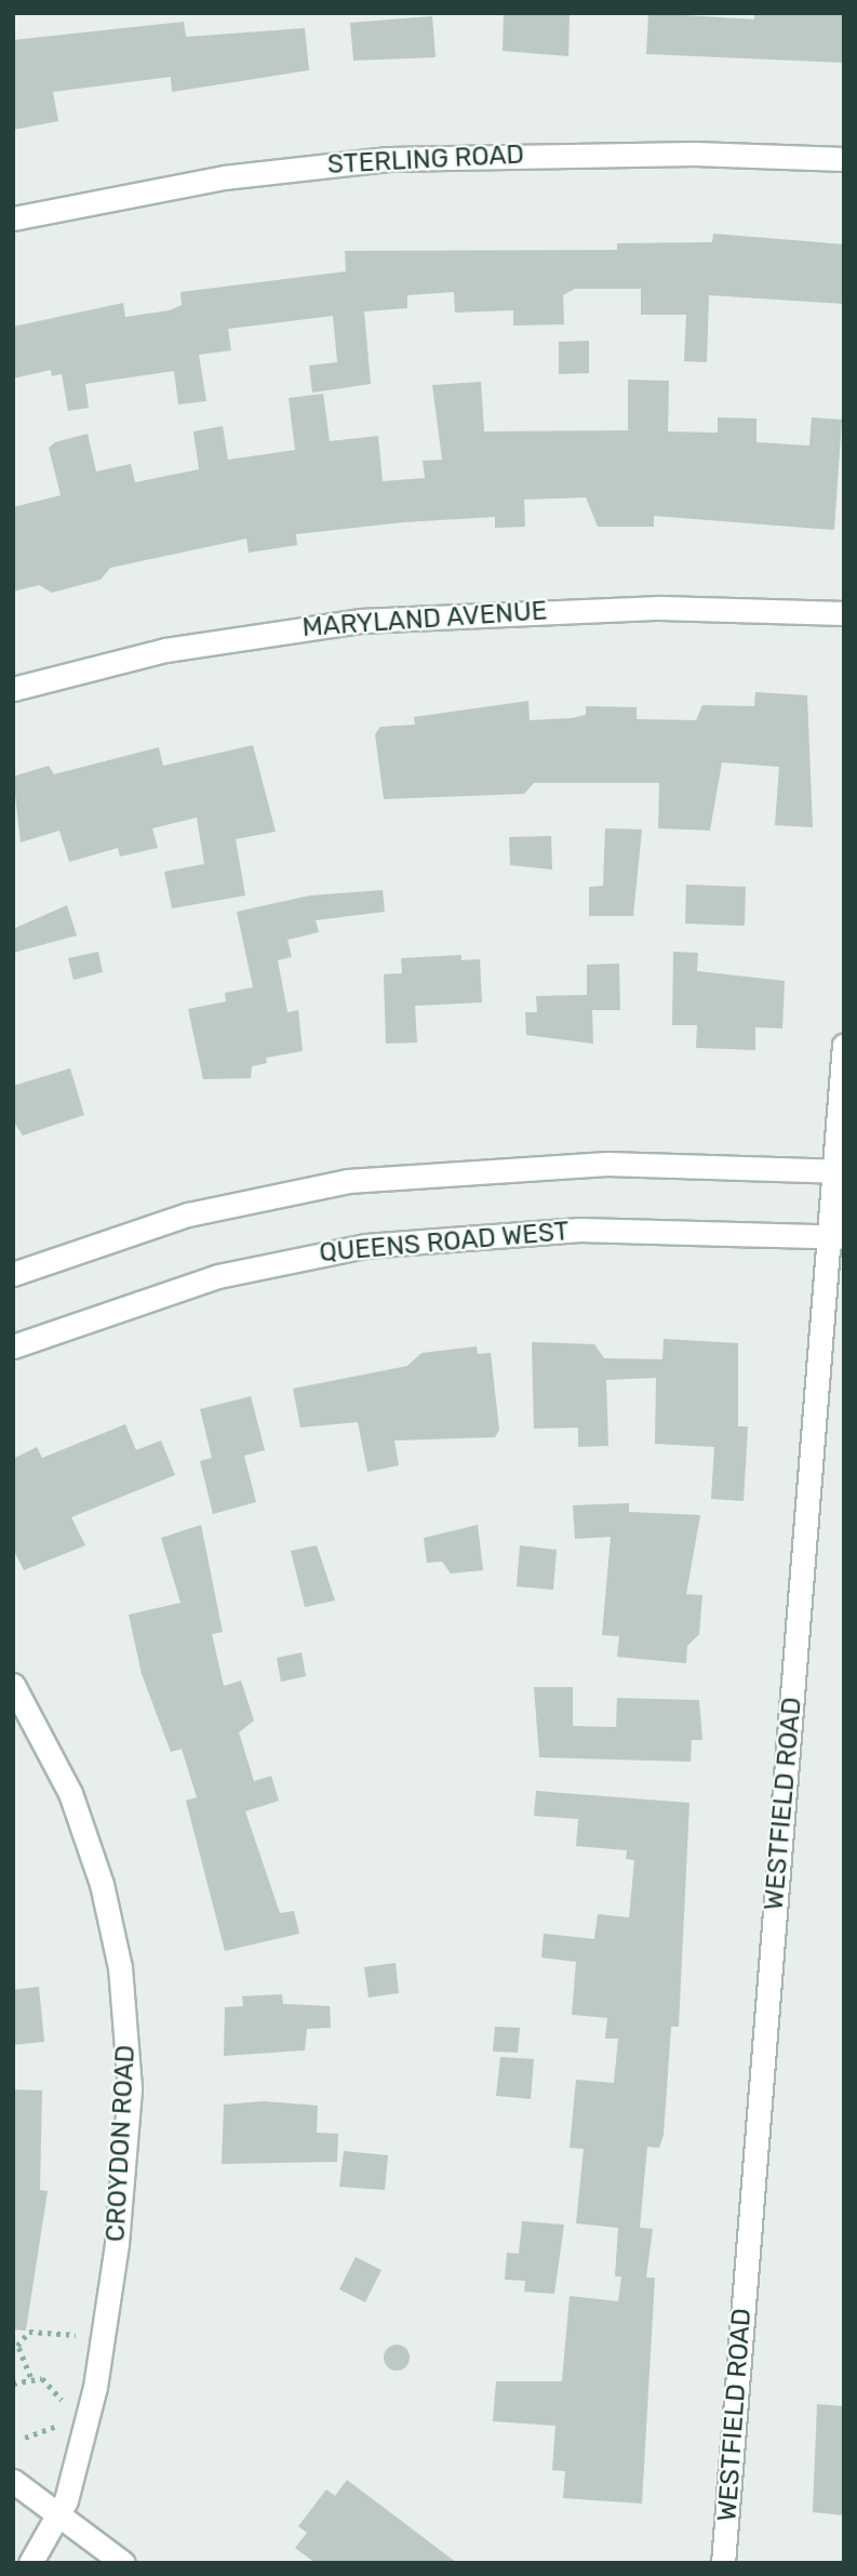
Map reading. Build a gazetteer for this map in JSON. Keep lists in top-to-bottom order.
{
  "streets": {
    "street": [
      "STERLING ROAD",
      "MARYLAND AVENUE",
      "QUEENS ROAD WEST",
      "WESTFIELD ROAD",
      "CROYDON ROAD"
    ]
  },
  "crossings": [
    ["QUEENS ROAD WEST", "WESTFIELD ROAD"]
  ]
}
